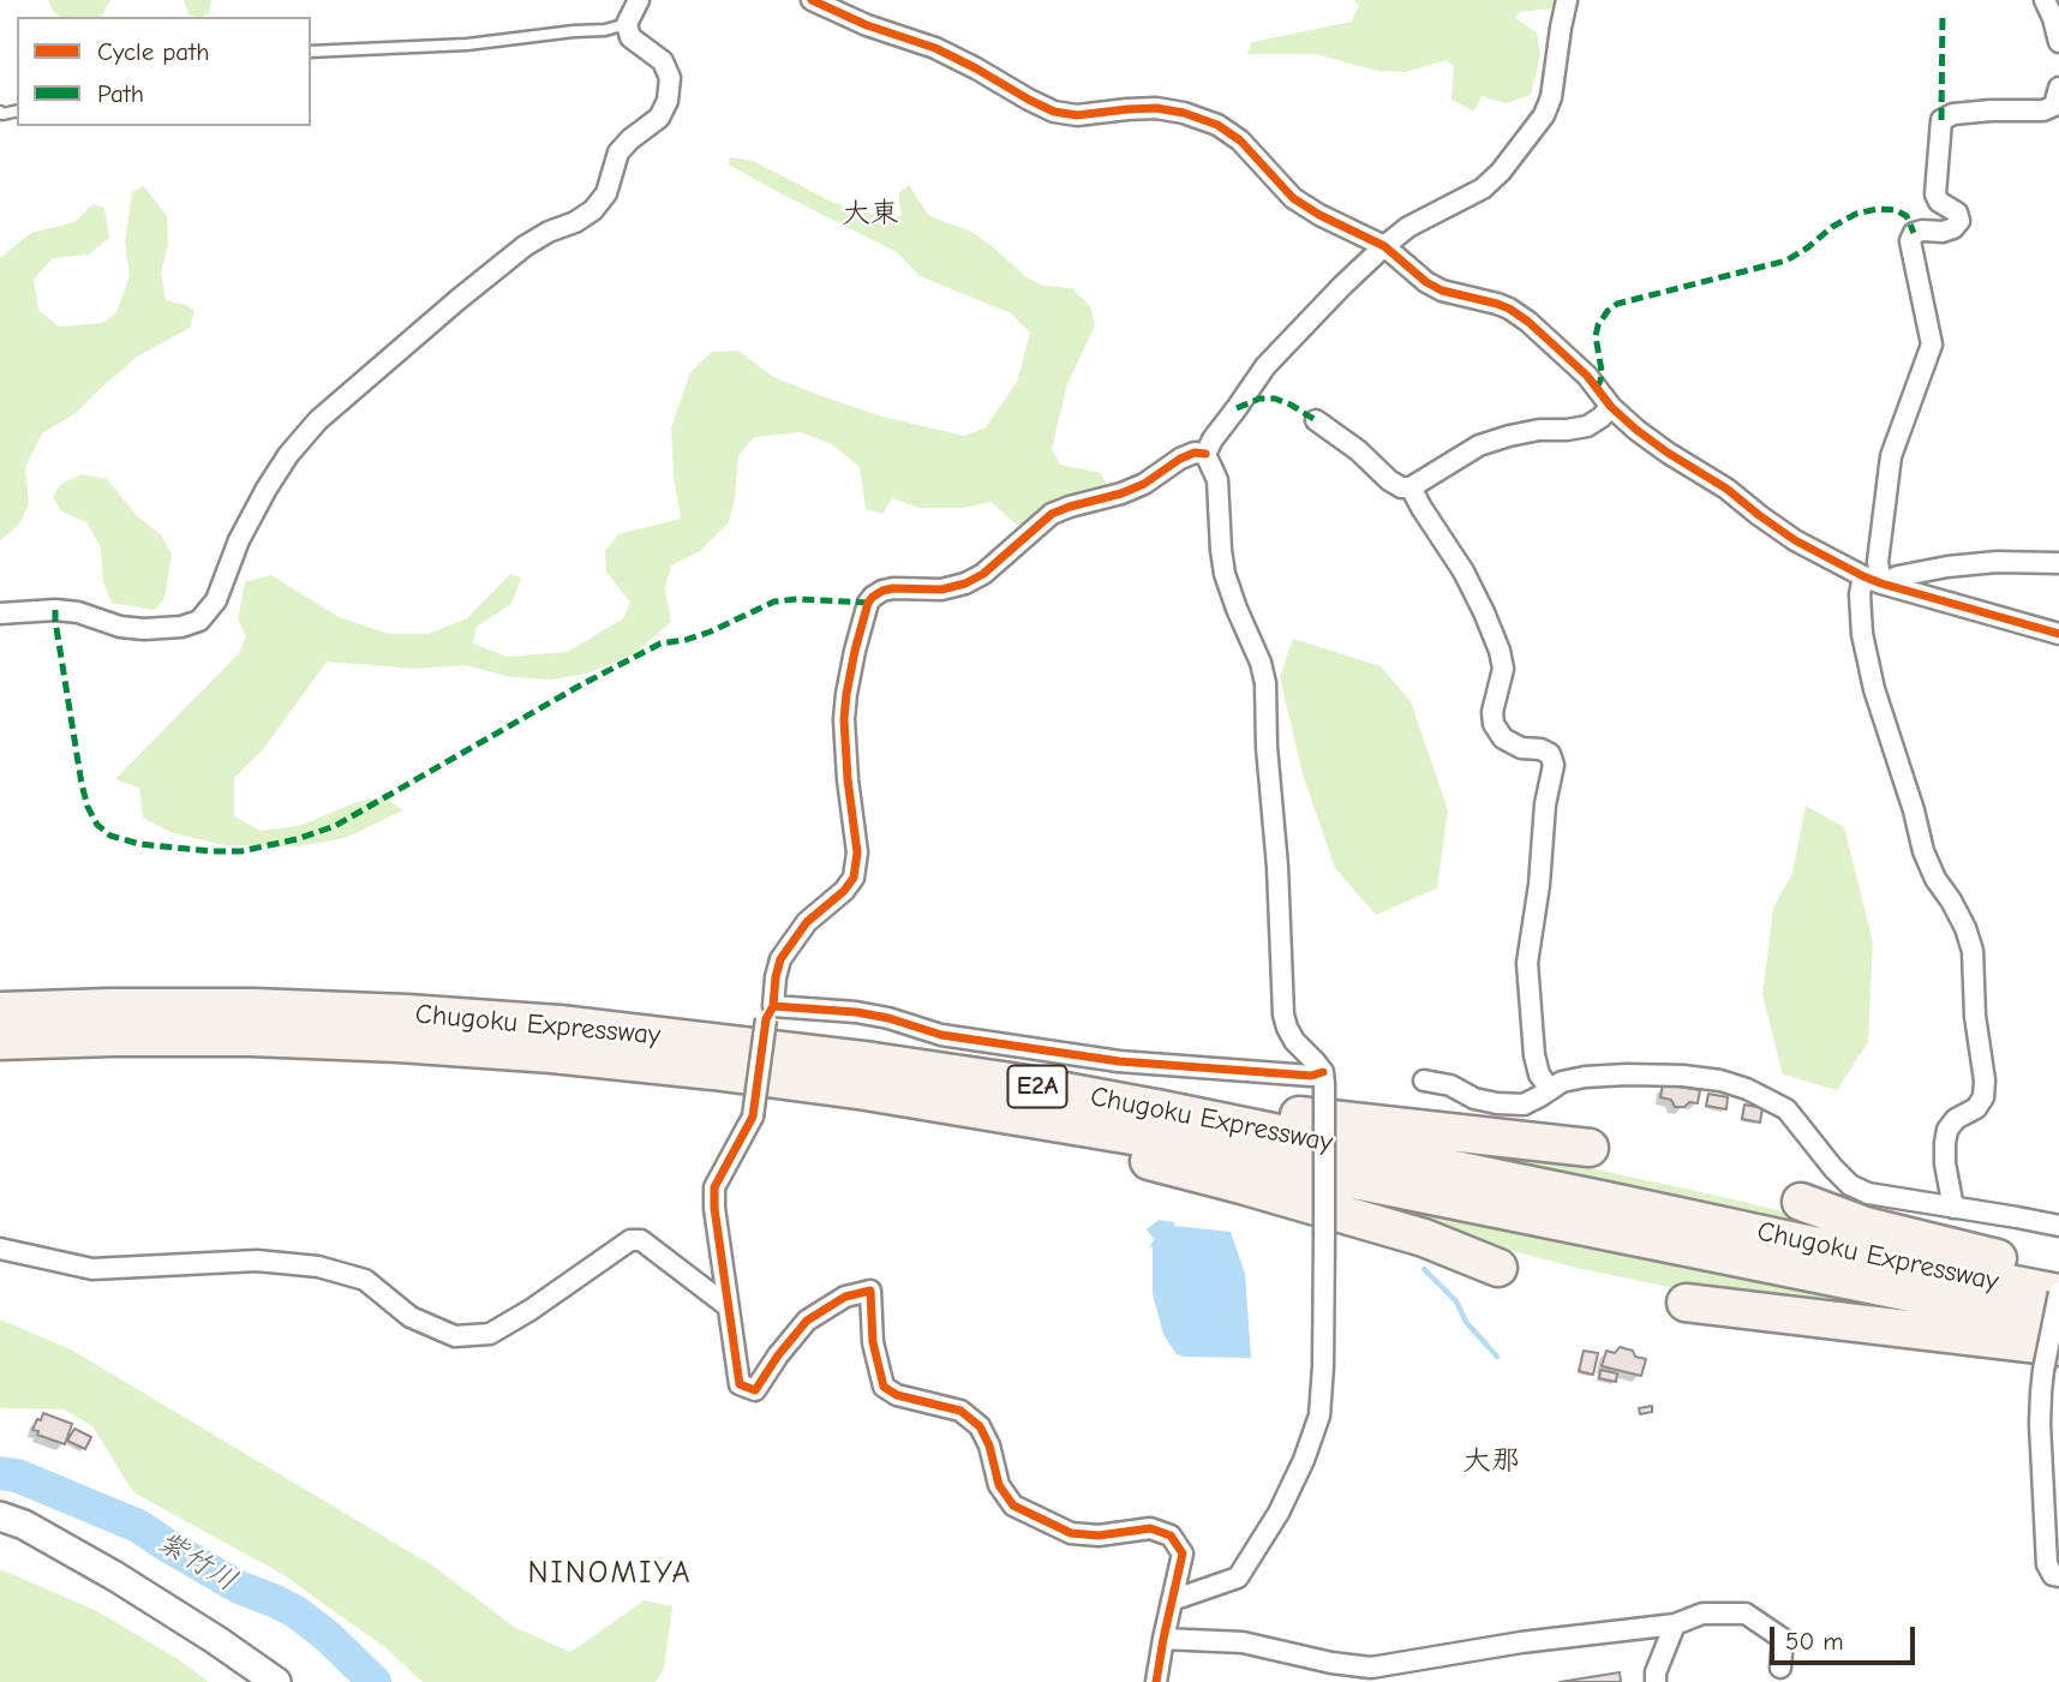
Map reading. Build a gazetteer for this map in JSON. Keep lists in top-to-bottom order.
{
  "streets": {
    "highway": ["Chugoku Expressway", "E2A"]
  },
  "districts": ["大東", "大那", "NINOMIYA"],
  "water": ["紫竹川"],
  "legend": ["Cycle path", "Path"],
  "scale_bar": "50 m"
}
